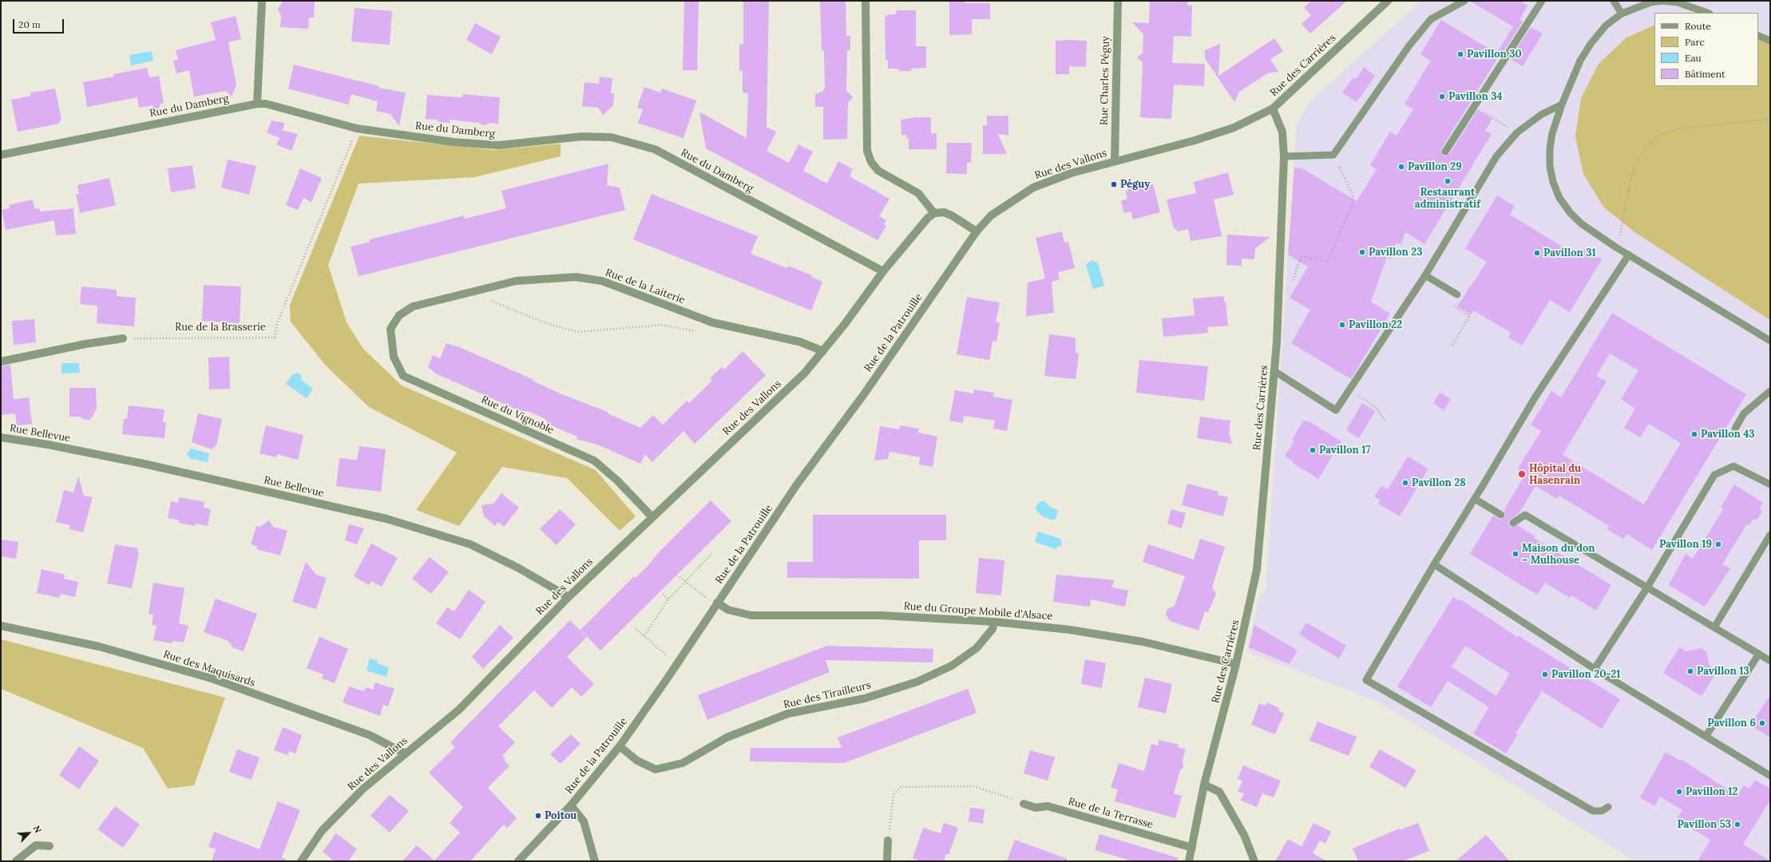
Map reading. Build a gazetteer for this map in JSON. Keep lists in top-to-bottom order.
{
  "streets": {
    "street": [
      "Rue des Carrières",
      "Rue Charles Péguy",
      "Rue du Damberg",
      "Rue des Vallons",
      "Rue de la Laiterie",
      "Rue de la Patrouille",
      "Rue du Vignoble",
      "Rue Bellevue",
      "Rue du Groupe Mobile d'Alsace",
      "Rue des Maquisards",
      "Rue des Tirailleurs",
      "Rue de la Terrasse"
    ],
    "path": ["Rue de la Brasserie"]
  },
  "crossings": [
    ["Rue des Carrières", "Rue des Vallons"],
    ["Rue des Carrières", "Rue du Groupe Mobile d'Alsace"],
    ["Rue des Carrières", "Rue de la Terrasse"],
    ["Rue Charles Péguy", "Rue des Vallons"],
    ["Rue du Damberg", "Rue des Vallons"],
    ["Rue du Damberg", "Rue de la Brasserie"],
    ["Rue des Vallons", "Rue de la Laiterie"],
    ["Rue des Vallons", "Rue de la Patrouille"],
    ["Rue des Vallons", "Rue du Vignoble"],
    ["Rue des Vallons", "Rue Bellevue"],
    ["Rue des Vallons", "Rue des Maquisards"],
    ["Rue de la Laiterie", "Rue du Vignoble"],
    ["Rue de la Patrouille", "Rue du Groupe Mobile d'Alsace"],
    ["Rue de la Patrouille", "Rue des Tirailleurs"],
    ["Rue du Groupe Mobile d'Alsace", "Rue des Tirailleurs"]
  ],
  "places": [
    "Pavillon 30",
    "Pavillon 34",
    "Pavillon 29",
    "Restaurant administratif",
    "Péguy",
    "Pavillon 23",
    "Pavillon 31",
    "Pavillon 22",
    "Pavillon 43",
    "Pavillon 17",
    "Hôpital du Hasenrain",
    "Pavillon 28",
    "Pavillon 19",
    "Maison du don – Mulhouse",
    "Pavillon 13",
    "Pavillon 20-21",
    "Pavillon 6",
    "Pavillon 12",
    "Poitou",
    "Pavillon 53"
  ],
  "legend": [
    "Route",
    "Parc",
    "Eau",
    "Bâtiment"
  ],
  "scale_bar": "20 m",
  "north": "top right"
}
